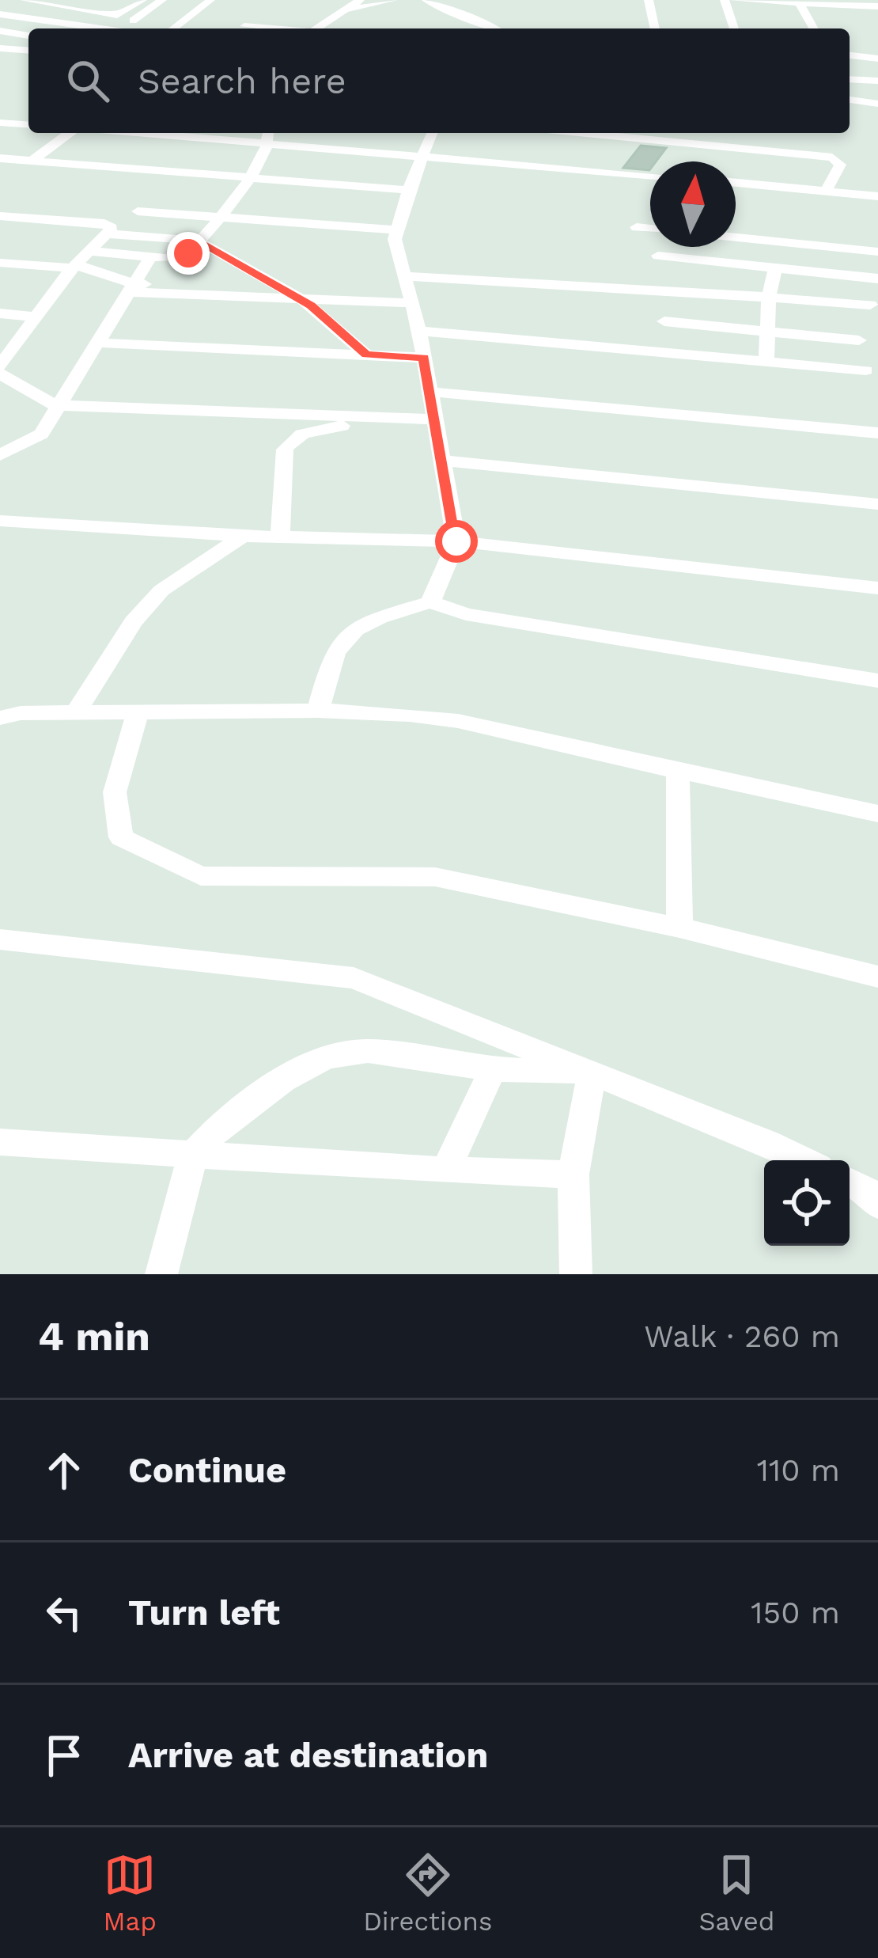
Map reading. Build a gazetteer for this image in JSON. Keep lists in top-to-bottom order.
{
  "north": "top",
  "page": {
    "search": "Search here",
    "heading": ["4 min", "Walk · 260 m"],
    "list": [
      ["Continue", "110 m"],
      ["Turn left", "150 m"],
      "Arrive at destination"
    ],
    "nav": ["Map", "Directions", "Saved"]
  }
}
